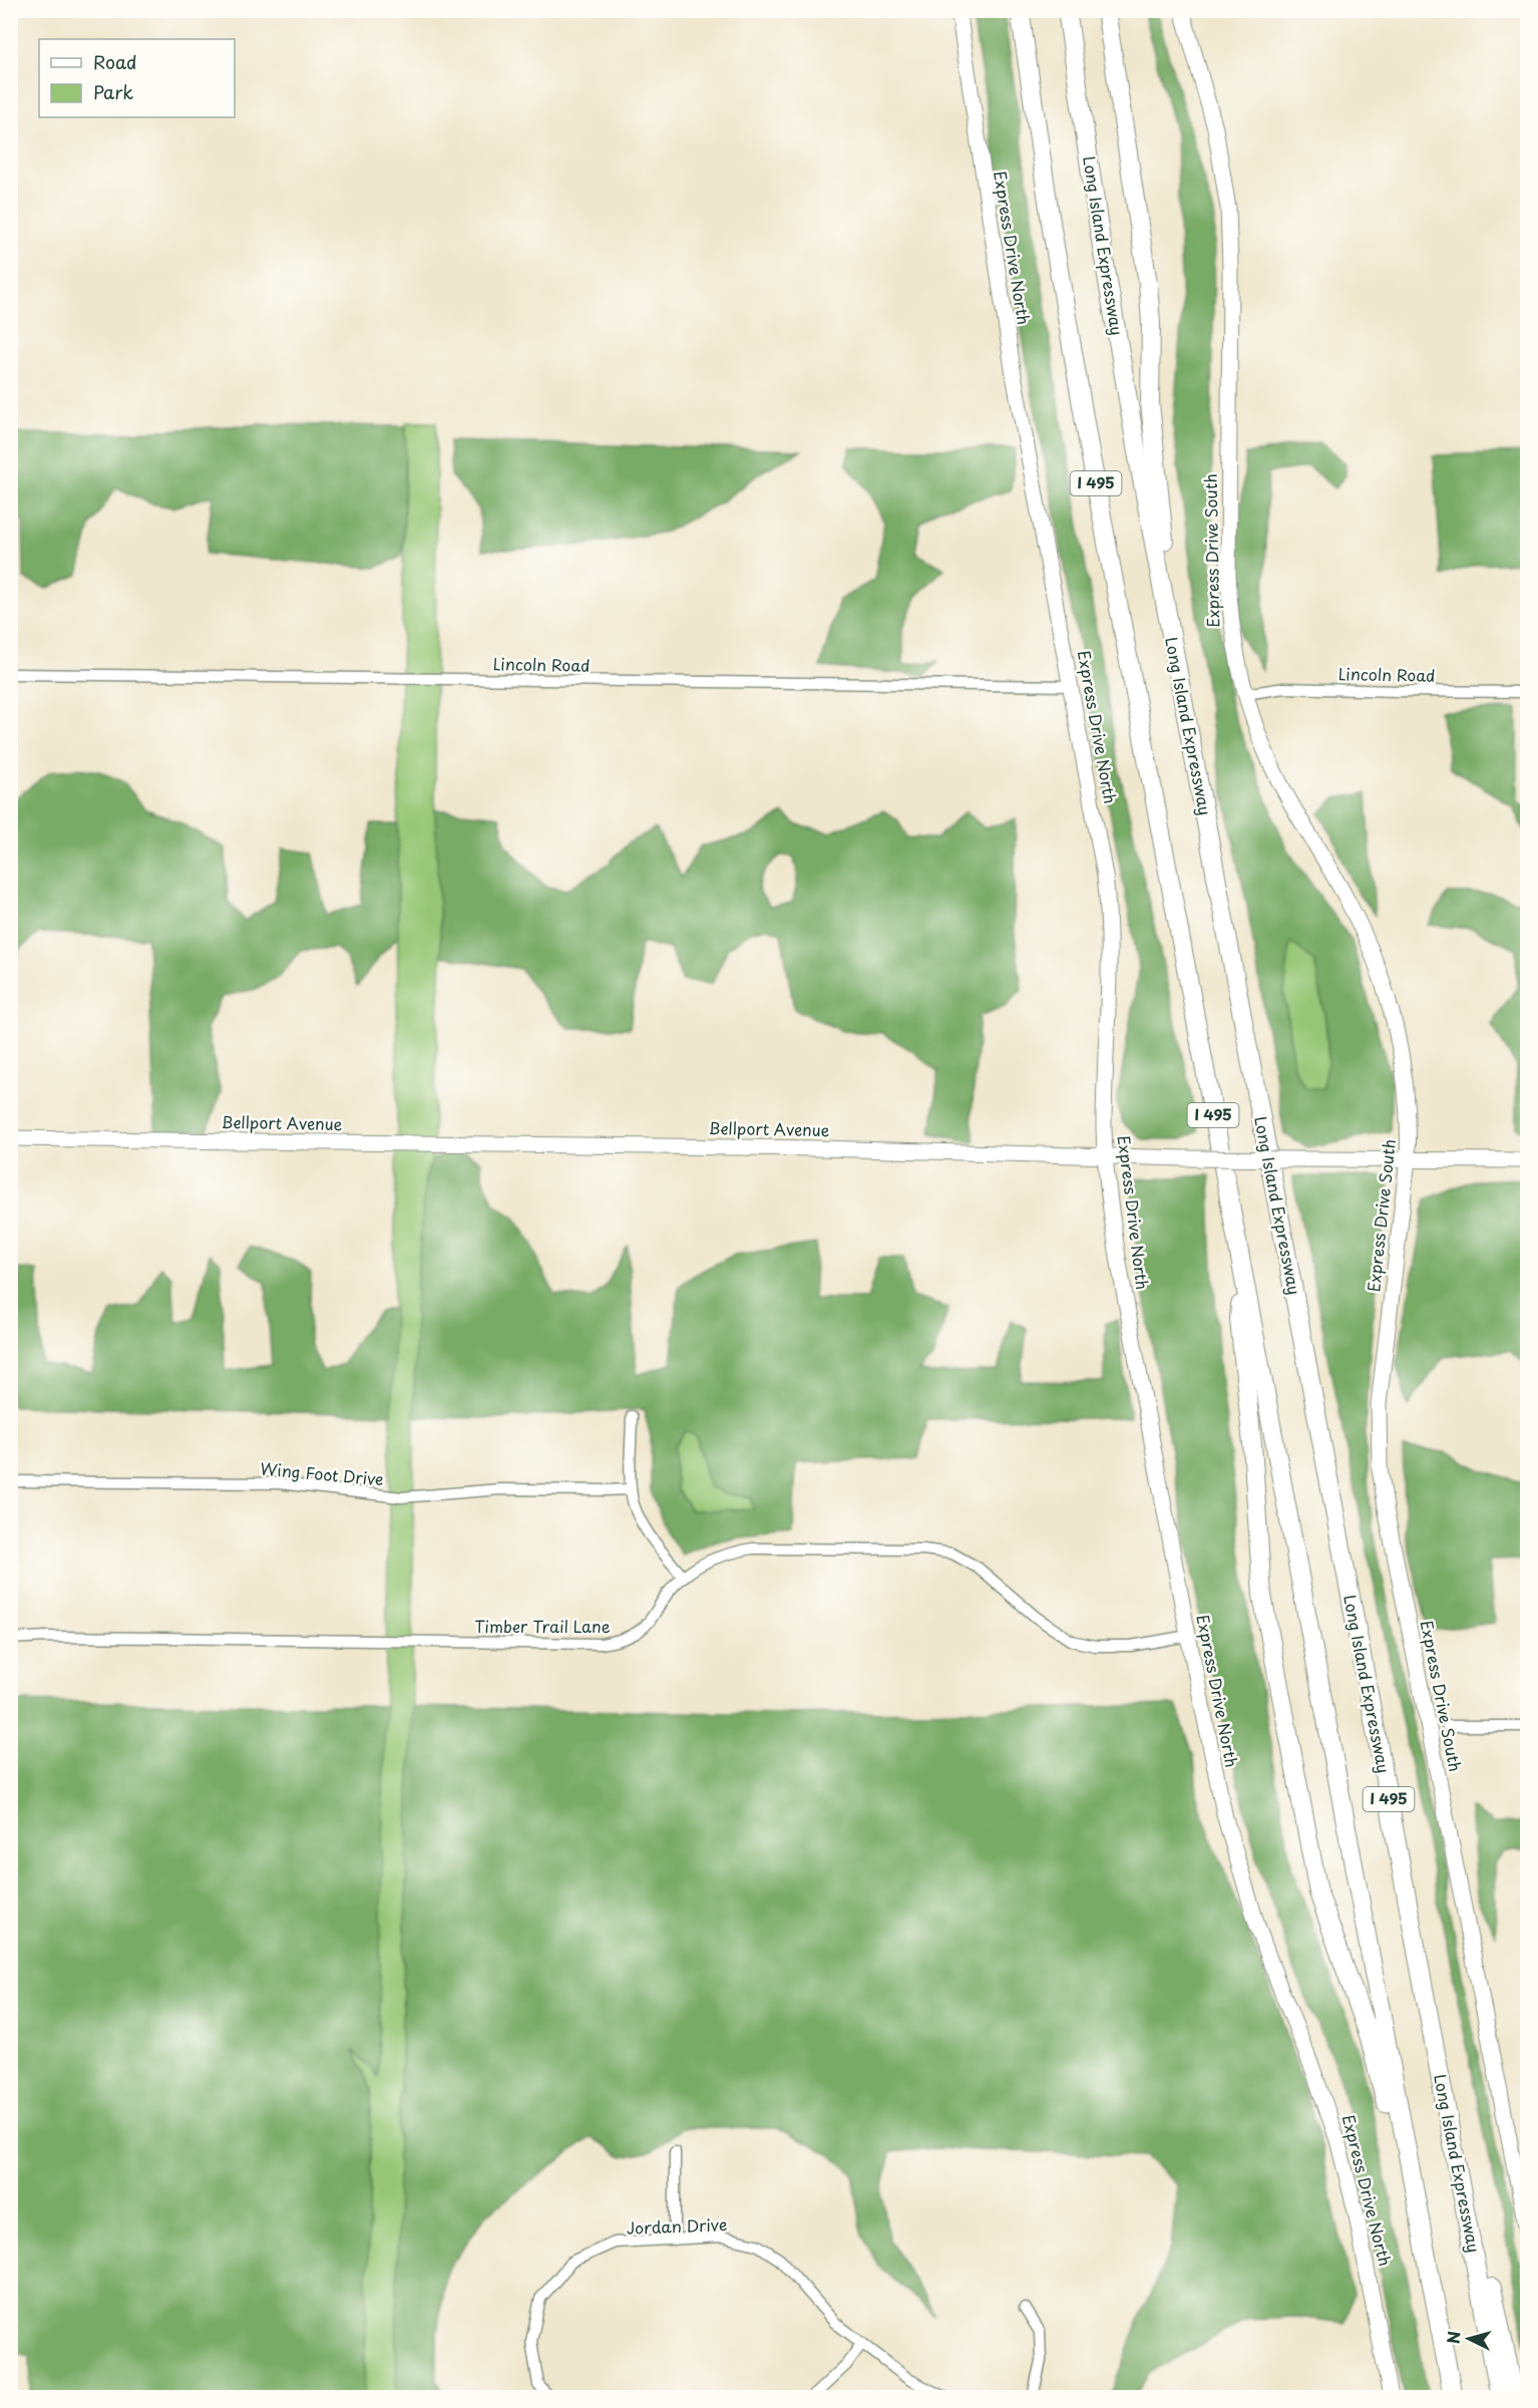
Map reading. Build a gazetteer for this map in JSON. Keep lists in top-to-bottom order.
{
  "streets": {
    "highway": ["Long Island Expressway", "I 495"],
    "main road": ["Express Drive North", "Express Drive South", "Bellport Avenue"],
    "street": [
      "Lincoln Road",
      "Wing Foot Drive",
      "Timber Trail Lane",
      "Jordan Drive"
    ]
  },
  "crossings": [
    ["Express Drive North", "Lincoln Road"],
    ["Express Drive North", "Bellport Avenue"],
    ["Express Drive North", "Timber Trail Lane"],
    ["Express Drive South", "Lincoln Road"],
    ["Express Drive South", "Bellport Avenue"]
  ],
  "legend": ["Road", "Park"],
  "north": "left"
}
